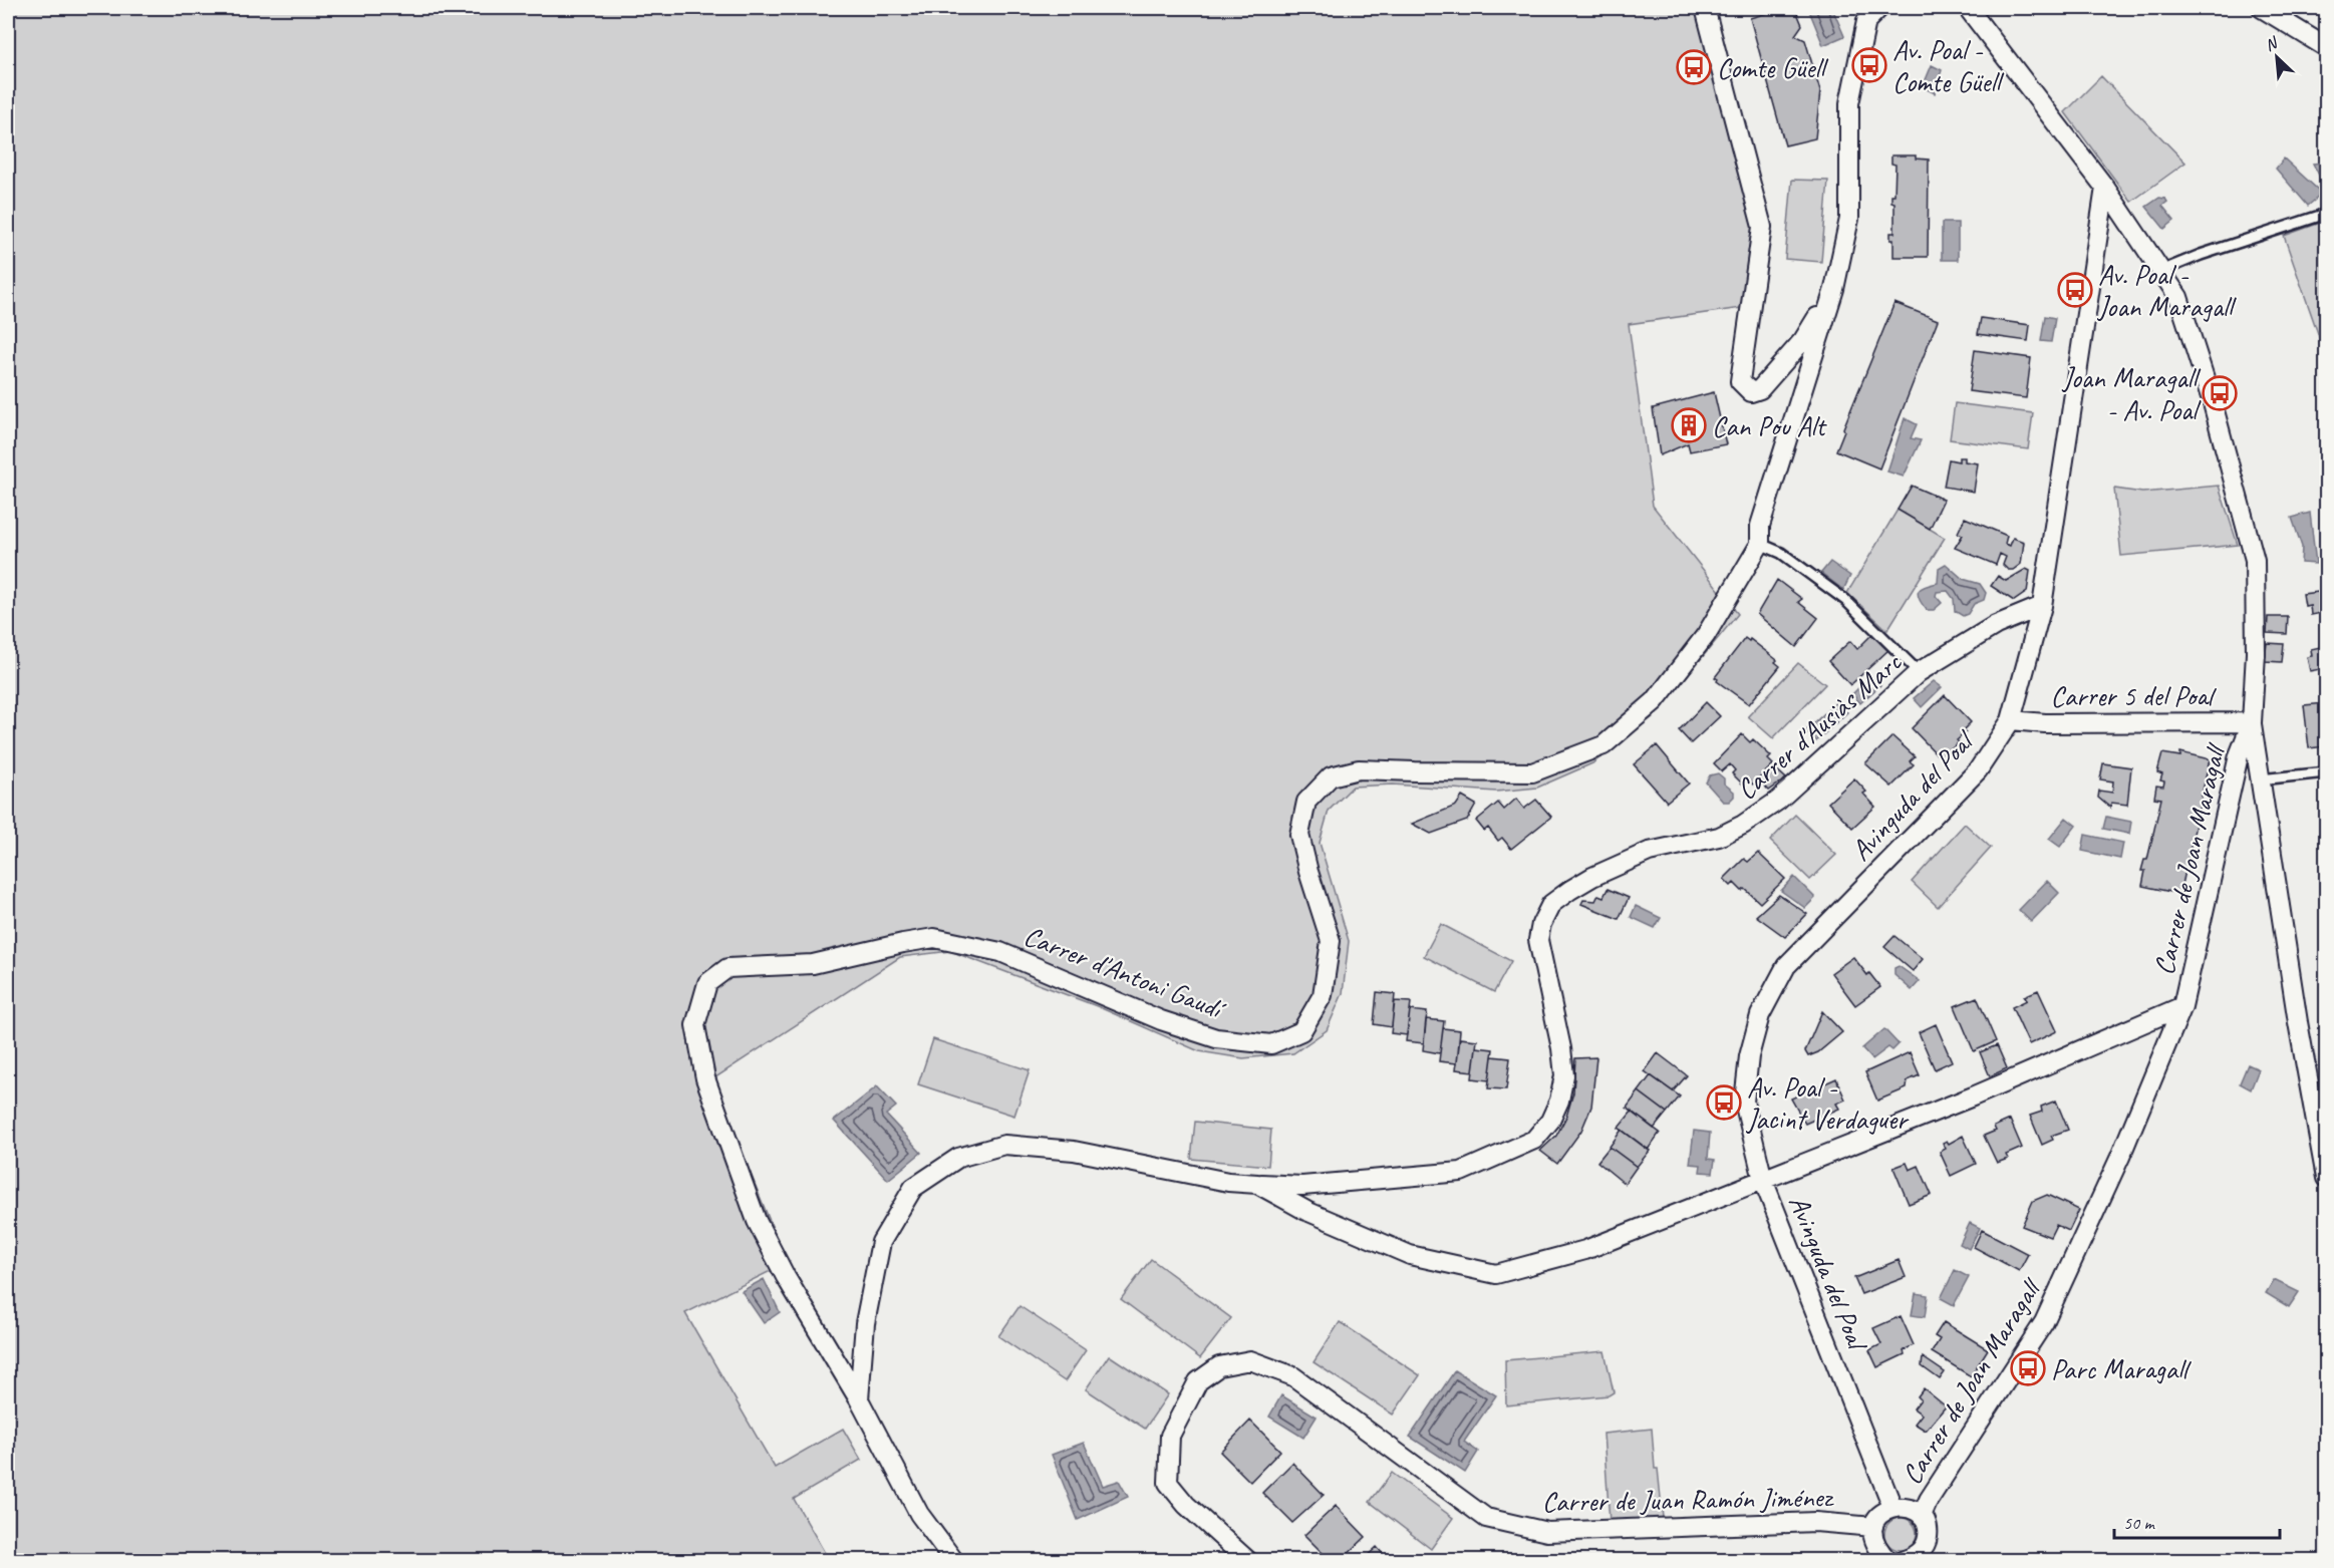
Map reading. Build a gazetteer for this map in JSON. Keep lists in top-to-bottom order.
{
  "streets": {
    "street": [
      "Carrer 5 del Poal",
      "Carrer d'Ausiàs Marc",
      "Avinguda del Poal",
      "Carrer de Joan Maragall",
      "Carrer d'Antoni Gaudí",
      "Carrer de Juan Ramón Jiménez"
    ]
  },
  "crossings": [
    ["Carrer 5 del Poal", "Avinguda del Poal"],
    ["Carrer 5 del Poal", "Carrer de Joan Maragall"],
    ["Carrer d'Ausiàs Marc", "Avinguda del Poal"],
    ["Carrer d'Ausiàs Marc", "Carrer d'Antoni Gaudí"],
    ["Avinguda del Poal", "Carrer de Joan Maragall"],
    ["Avinguda del Poal", "Carrer de Juan Ramón Jiménez"],
    ["Carrer de Joan Maragall", "Carrer de Juan Ramón Jiménez"]
  ],
  "places": {
    "bus stop": [
      "Av. Poal - Comte Güell",
      "Comte Güell",
      "Av. Poal - Joan Maragall",
      "Joan Maragall - Av. Poal",
      "Av. Poal - Jacint Verdaguer",
      "Parc Maragall"
    ],
    "building": ["Can Pou Alt"]
  },
  "scale_bar": "50 m",
  "north": "top left"
}
